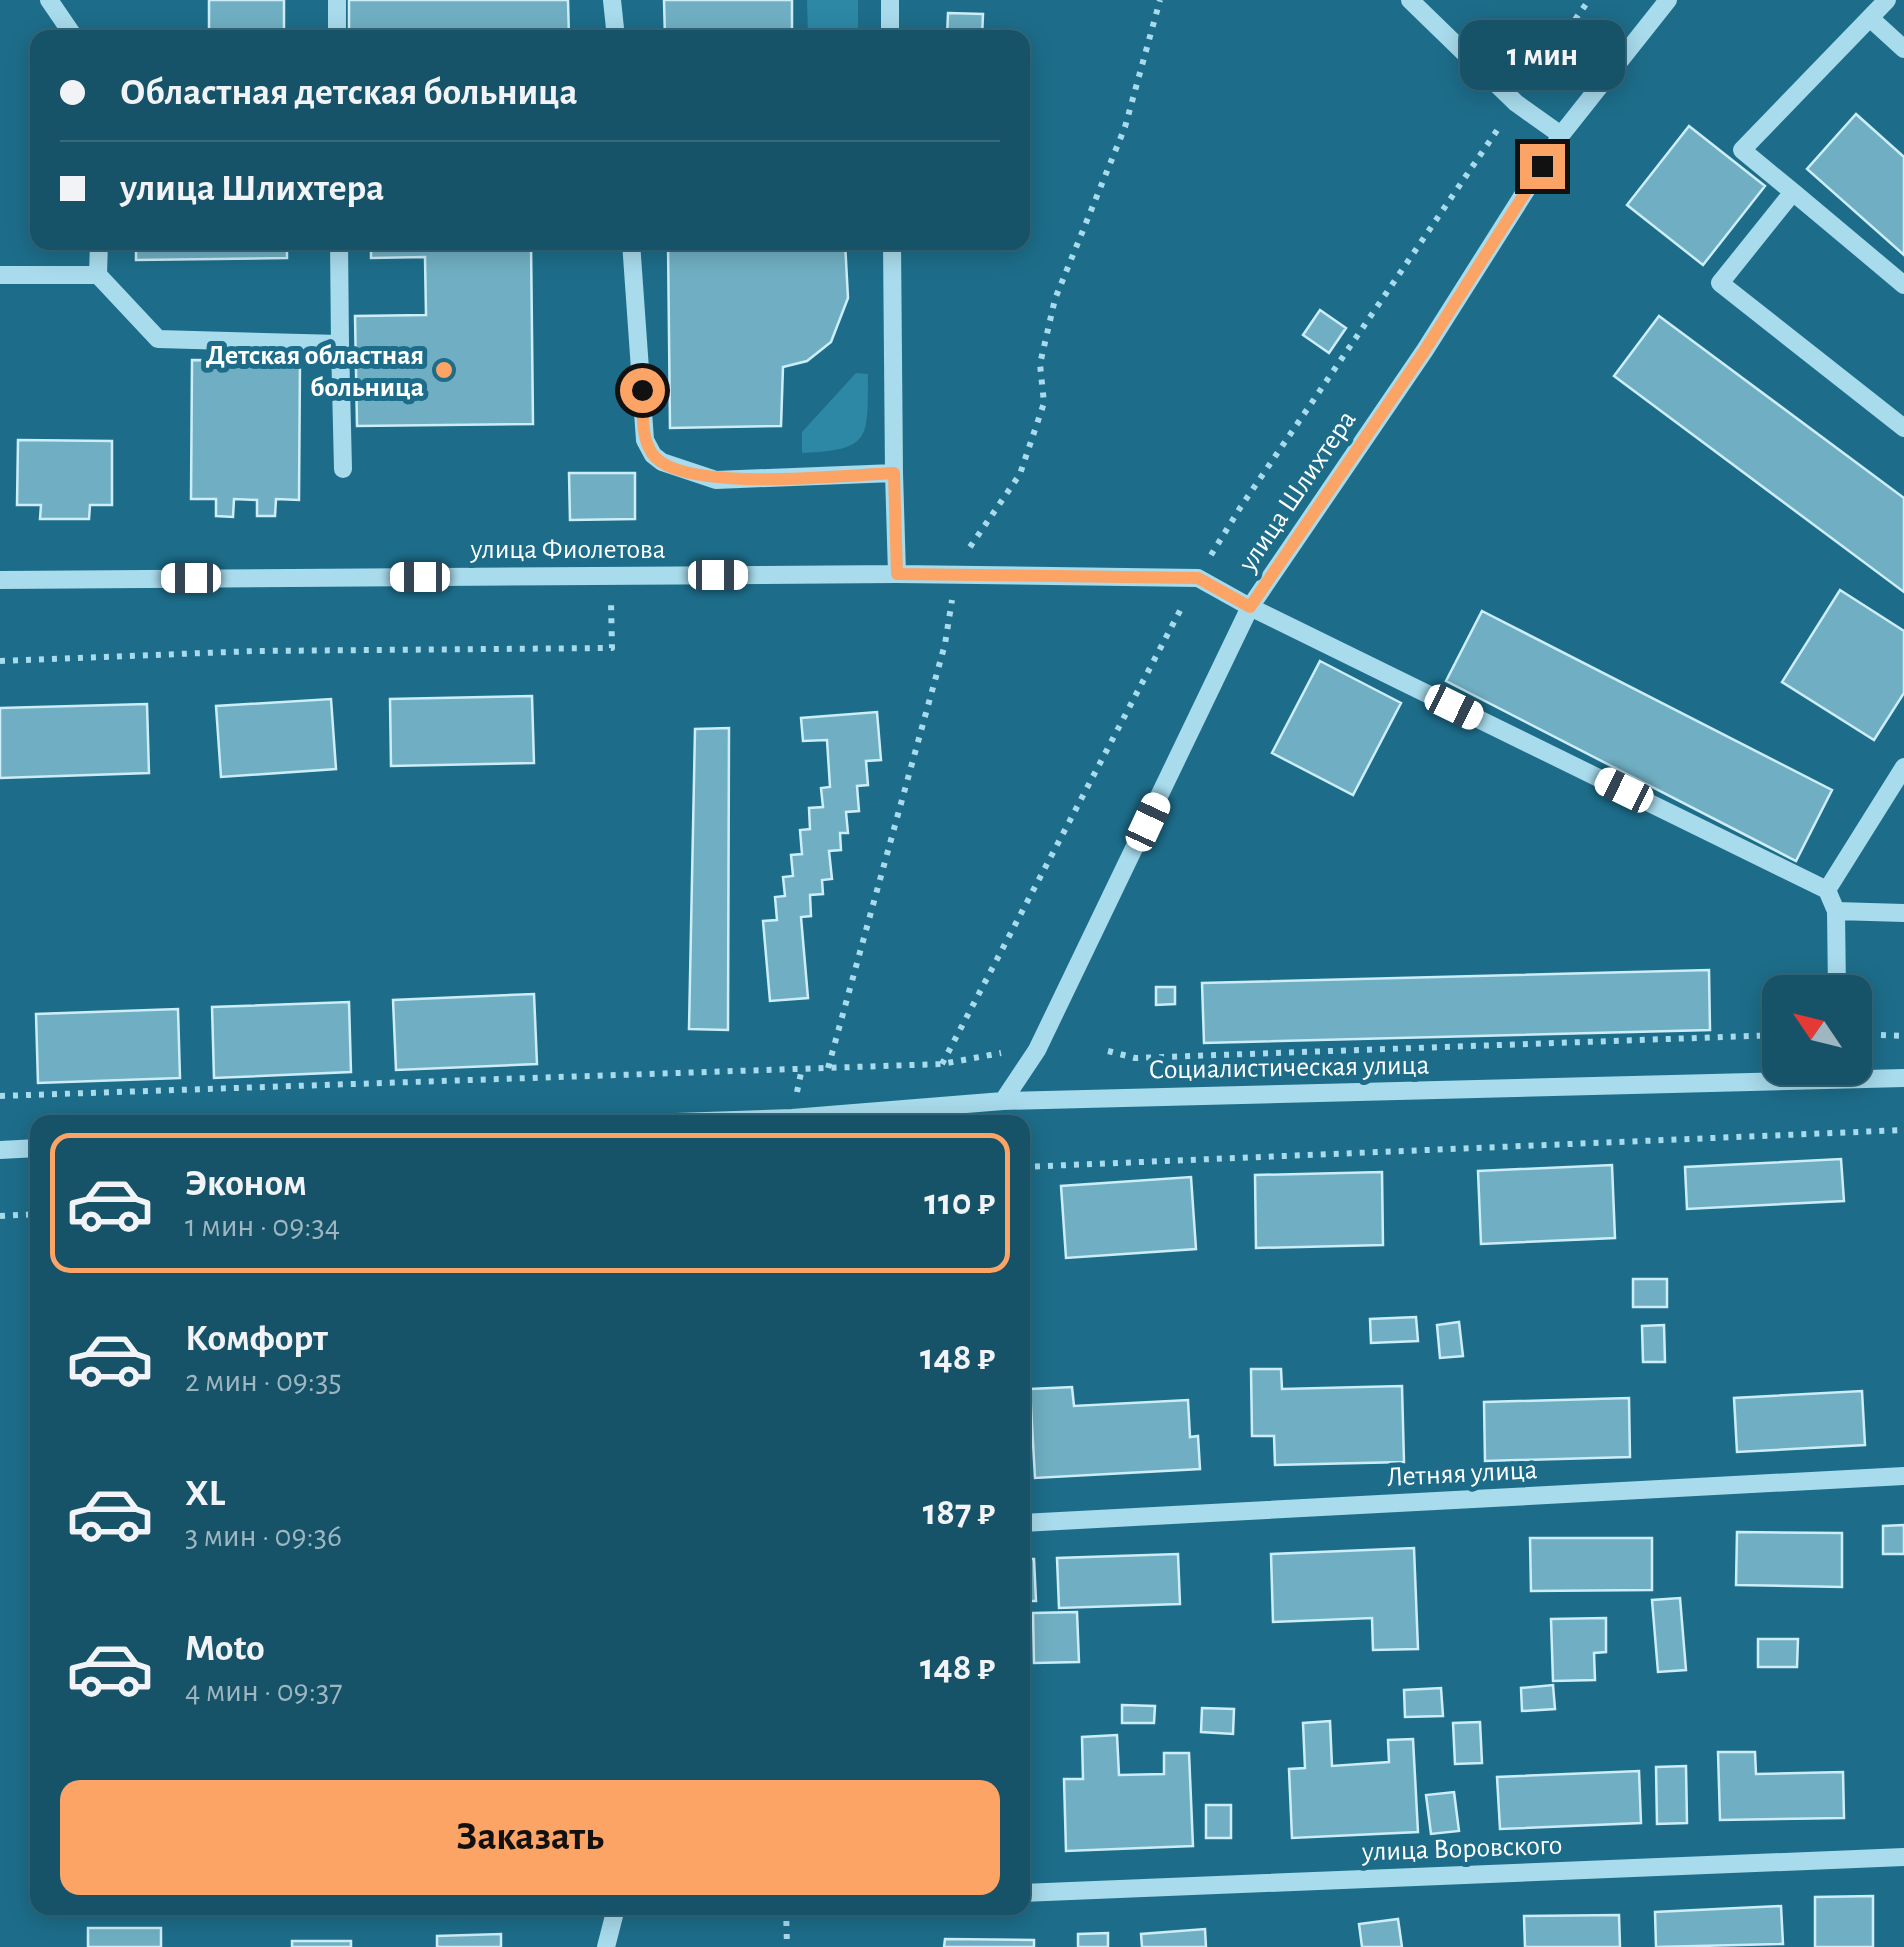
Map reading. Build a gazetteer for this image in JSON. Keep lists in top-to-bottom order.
{
  "streets": {
    "street": [
      "улица Шлихтера",
      "улица Фиолетова",
      "Социалистическая улица",
      "Летняя улица",
      "улица Воровского"
    ]
  },
  "crossings": [
    ["улица Шлихтера", "улица Фиолетова"],
    ["улица Шлихтера", "Социалистическая улица"]
  ],
  "places": ["Детская областная больница"],
  "north": "top left",
  "page": {
    "bubble": "1 мин",
    "banner": ["Областная детская больница", "улица Шлихтера"],
    "list": [
      {
        "name": "Эконом",
        "note": "1 мин · 09:34",
        "value": "110 ₽"
      },
      {
        "name": "Комфорт",
        "note": "2 мин · 09:35",
        "value": "148 ₽"
      },
      {
        "name": "XL",
        "note": "3 мин · 09:36",
        "value": "187 ₽"
      },
      {
        "name": "Moto",
        "note": "4 мин · 09:37",
        "value": "148 ₽"
      }
    ],
    "buttons": "Заказать"
  }
}
